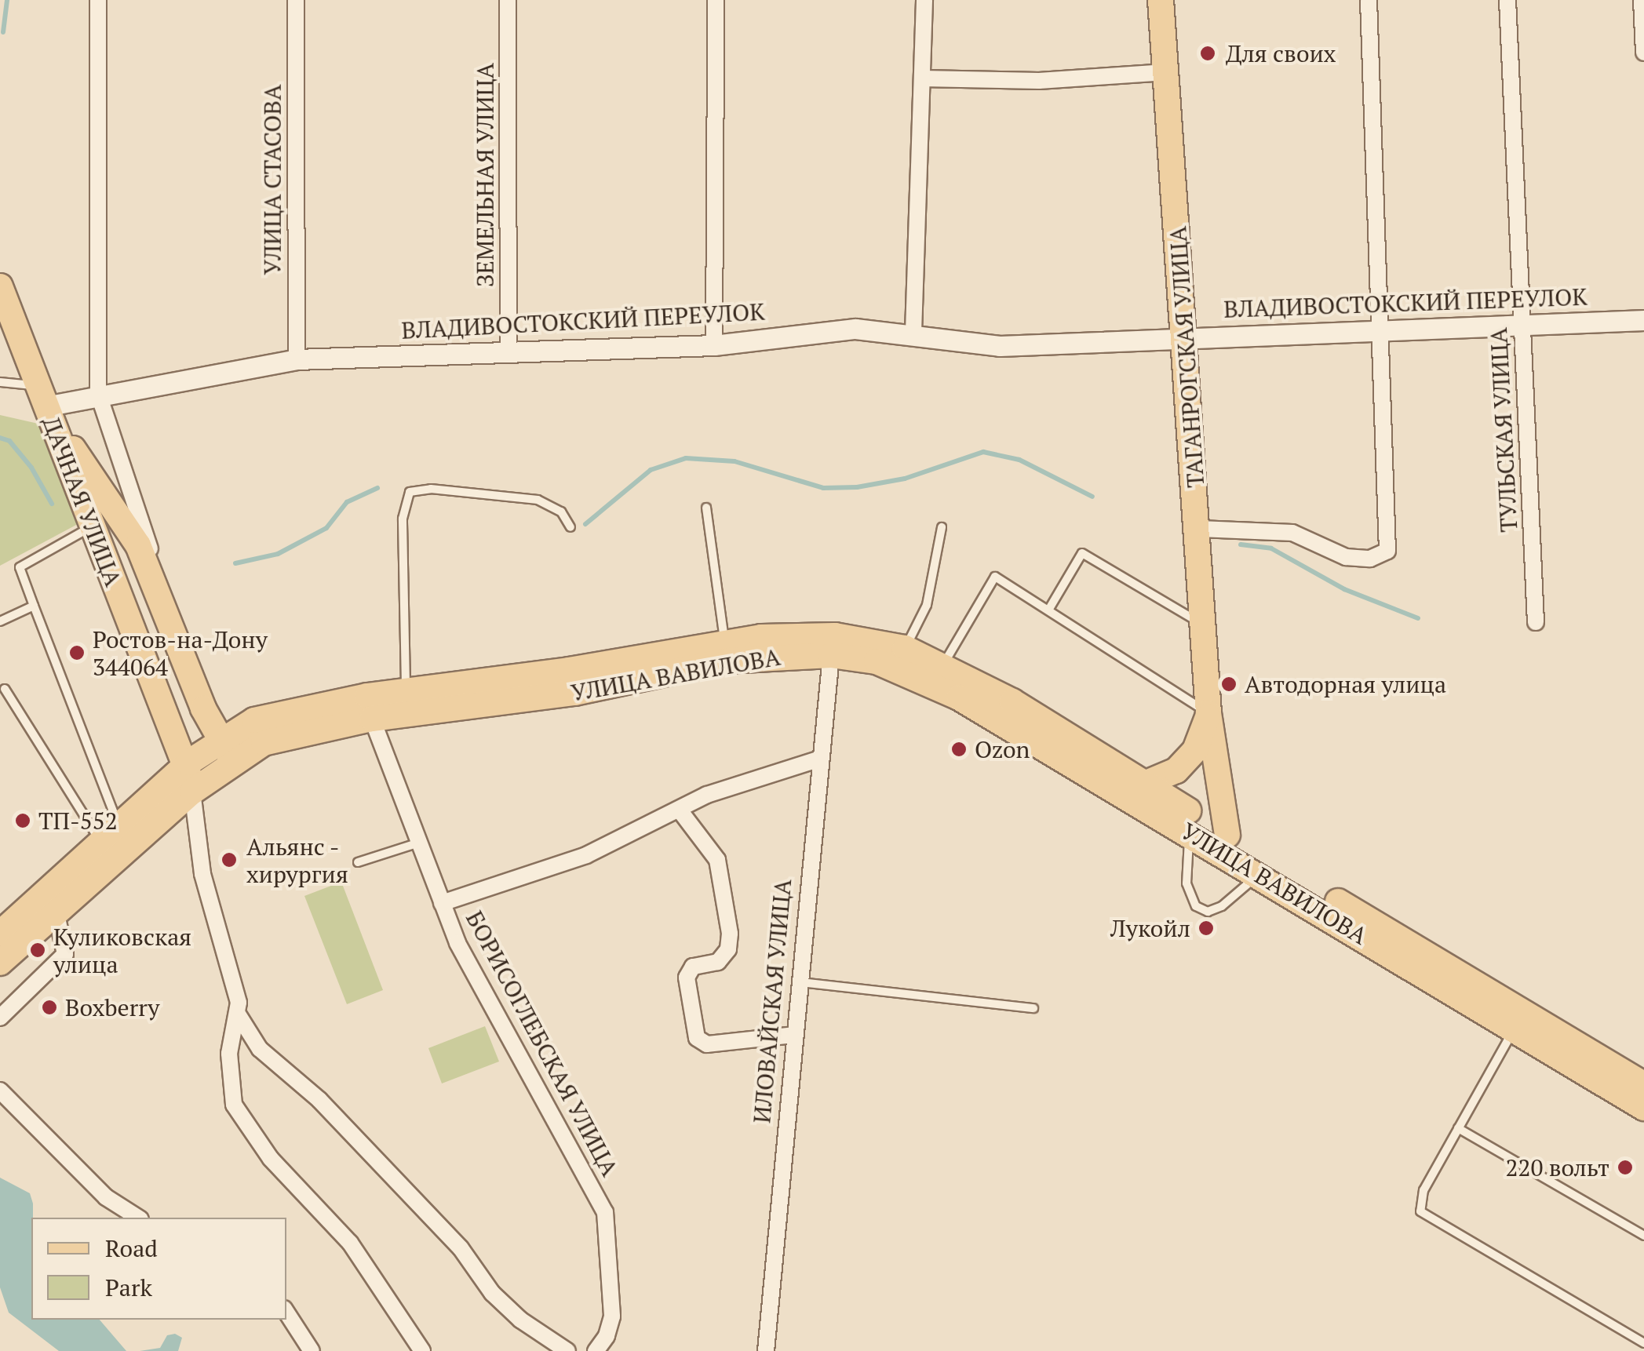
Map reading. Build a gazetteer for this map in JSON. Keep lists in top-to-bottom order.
{
  "streets": {
    "main road": ["ТАГАНРОГСКАЯ УЛИЦА", "ДАЧНАЯ УЛИЦА", "УЛИЦА ВАВИЛОВА"],
    "street": [
      "ЗЕМЕЛЬНАЯ УЛИЦА",
      "УЛИЦА СТАСОВА",
      "ВЛАДИВОСТОКСКИЙ ПЕРЕУЛОК",
      "ТУЛЬСКАЯ УЛИЦА",
      "ИЛОВАЙСКАЯ УЛИЦА",
      "БОРИСОГЛЕБСКАЯ УЛИЦА"
    ]
  },
  "crossings": [
    ["ЗЕМЕЛЬНАЯ УЛИЦА", "ВЛАДИВОСТОКСКИЙ ПЕРЕУЛОК"],
    ["УЛИЦА СТАСОВА", "ВЛАДИВОСТОКСКИЙ ПЕРЕУЛОК"],
    ["ВЛАДИВОСТОКСКИЙ ПЕРЕУЛОК", "ТАГАНРОГСКАЯ УЛИЦА"],
    ["ВЛАДИВОСТОКСКИЙ ПЕРЕУЛОК", "ТУЛЬСКАЯ УЛИЦА"],
    ["ВЛАДИВОСТОКСКИЙ ПЕРЕУЛОК", "ДАЧНАЯ УЛИЦА"],
    ["ТАГАНРОГСКАЯ УЛИЦА", "УЛИЦА ВАВИЛОВА"],
    ["ДАЧНАЯ УЛИЦА", "УЛИЦА ВАВИЛОВА"],
    ["УЛИЦА ВАВИЛОВА", "ИЛОВАЙСКАЯ УЛИЦА"],
    ["УЛИЦА ВАВИЛОВА", "БОРИСОГЛЕБСКАЯ УЛИЦА"]
  ],
  "places": [
    "Для своих",
    "Ростов-на-Дону 344064",
    "Автодорная улица",
    "Ozon",
    "ТП-552",
    "Альянс - хирургия",
    "Лукойл",
    "Куликовская улица",
    "Boxberry",
    "220 вольт"
  ],
  "legend": ["Road", "Park"]
}
